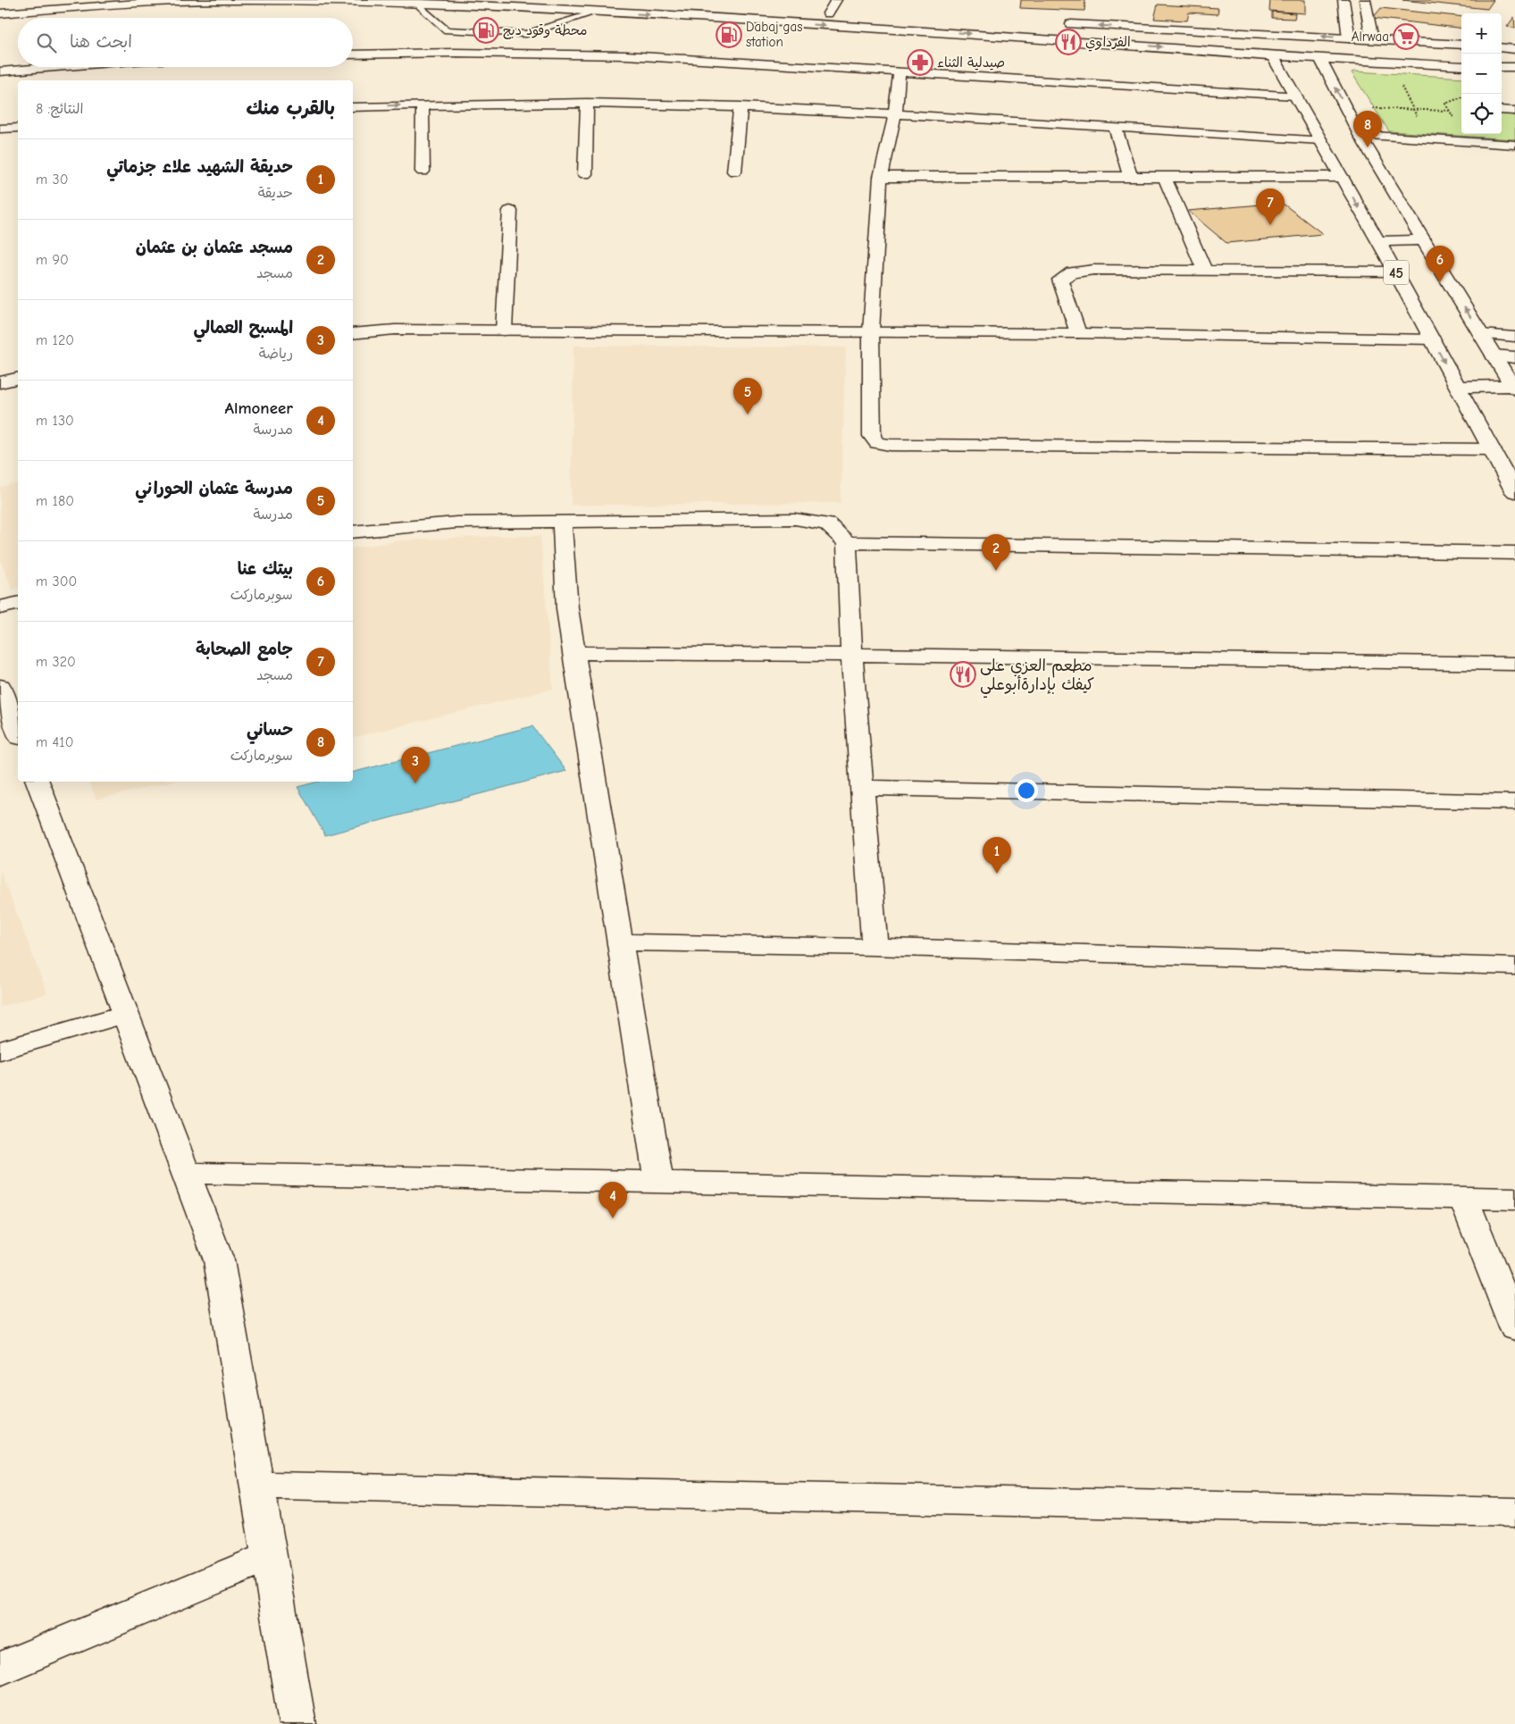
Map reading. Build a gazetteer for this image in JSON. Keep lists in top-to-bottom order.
{
  "streets": {
    "street": ["45"]
  },
  "places": {
    "fuel station": ["محطة وقود دبج", "Dabaj gas station"],
    "supermarket": ["Alrwaa"],
    "restaurant": ["الفرداوي", "مطعم العزي على كيفك بإدارةأبوعلي"],
    "pharmacy": ["صيدلية الثناء"]
  },
  "page": {
    "map_buttons": ["+", "−"],
    "search": "ابحث هنا",
    "heading": ["بالقرب منك", "النتائج: 8"],
    "pins": [
      "8",
      "7",
      "6",
      "5",
      "2",
      "3",
      "1",
      "4"
    ],
    "list": [
      {
        "mark": "1",
        "name": "حديقة الشهيد علاء جزماتي",
        "note": "حديقة",
        "value": "30 m"
      },
      {
        "mark": "2",
        "name": "مسجد عثمان بن عثمان",
        "note": "مسجد",
        "value": "90 m"
      },
      {
        "mark": "3",
        "name": "المسبح العمالي",
        "note": "رياضة",
        "value": "120 m"
      },
      {
        "mark": "4",
        "name": "Almoneer",
        "note": "مدرسة",
        "value": "130 m"
      },
      {
        "mark": "5",
        "name": "مدرسة عثمان الحوراني",
        "note": "مدرسة",
        "value": "180 m"
      },
      {
        "mark": "6",
        "name": "بيتك عنا",
        "note": "سوبرماركت",
        "value": "300 m"
      },
      {
        "mark": "7",
        "name": "جامع الصحابة",
        "note": "مسجد",
        "value": "320 m"
      },
      {
        "mark": "8",
        "name": "حساني",
        "note": "سوبرماركت",
        "value": "410 m"
      }
    ]
  }
}
